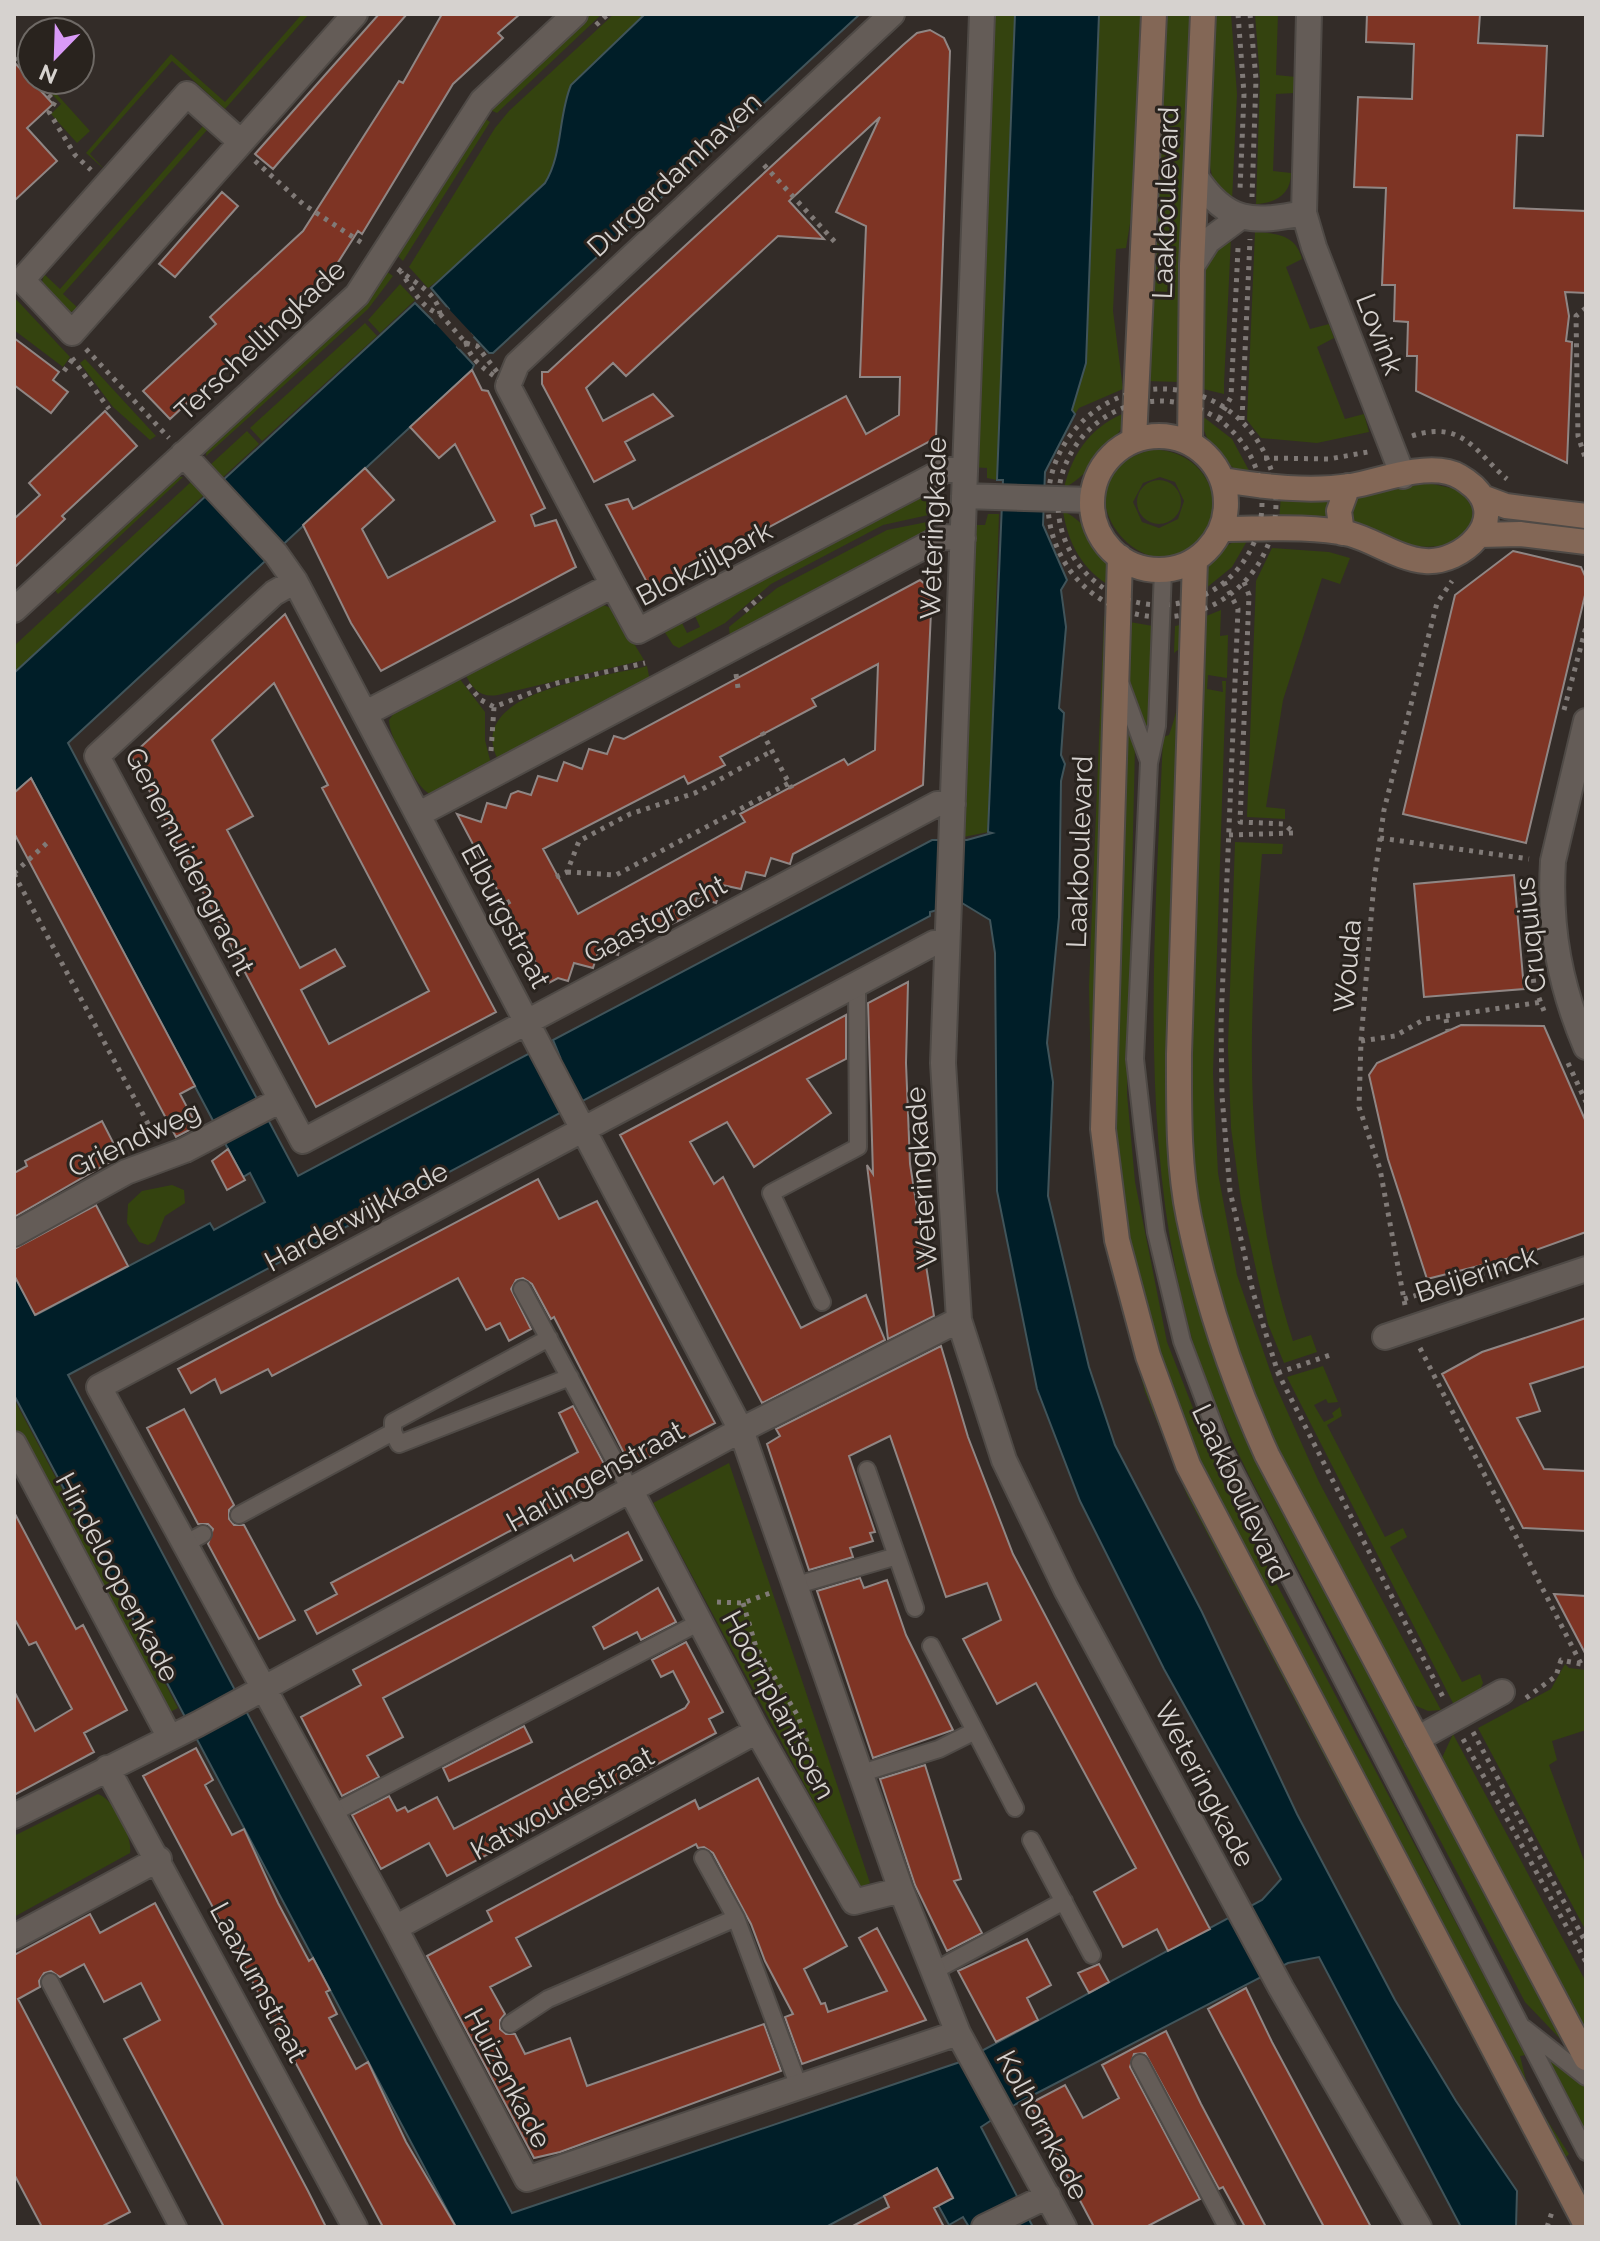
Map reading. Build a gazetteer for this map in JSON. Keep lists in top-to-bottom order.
{
  "streets": {
    "main road": ["Laakboulevard"],
    "street": [
      "Durgerdamhaven",
      "Lovink",
      "Terschellingkade",
      "Weteringkade",
      "Blokzijlpark",
      "Genemuidengracht",
      "Elburgstraat",
      "Gaastgracht",
      "Cruquius",
      "Griendweg",
      "Harderwijkkade",
      "Beijerinck",
      "Harlingenstraat",
      "Hindeloopenkade",
      "Hoornplantsoen",
      "Katwoudestraat",
      "Laaxumstraat",
      "Huizenkade",
      "Kolhornkade"
    ],
    "path": ["Wouda"]
  },
  "crossings": [
    ["Terschellingkade", "Elburgstraat"],
    ["Weteringkade", "Blokzijlpark"],
    ["Weteringkade", "Gaastgracht"],
    ["Weteringkade", "Harderwijkkade"],
    ["Weteringkade", "Harlingenstraat"],
    ["Blokzijlpark", "Elburgstraat"],
    ["Genemuidengracht", "Elburgstraat"],
    ["Genemuidengracht", "Gaastgracht"],
    ["Genemuidengracht", "Griendweg"],
    ["Elburgstraat", "Gaastgracht"],
    ["Elburgstraat", "Harderwijkkade"],
    ["Elburgstraat", "Harlingenstraat"],
    ["Elburgstraat", "Hoornplantsoen"],
    ["Wouda", "Beijerinck"],
    ["Harderwijkkade", "Harlingenstraat"],
    ["Harderwijkkade", "Huizenkade"],
    ["Harlingenstraat", "Hoornplantsoen"],
    ["Harlingenstraat", "Huizenkade"],
    ["Hoornplantsoen", "Katwoudestraat"],
    ["Hoornplantsoen", "Huizenkade"],
    ["Hoornplantsoen", "Kolhornkade"],
    ["Katwoudestraat", "Huizenkade"],
    ["Huizenkade", "Kolhornkade"]
  ],
  "north": "bottom left"
}
